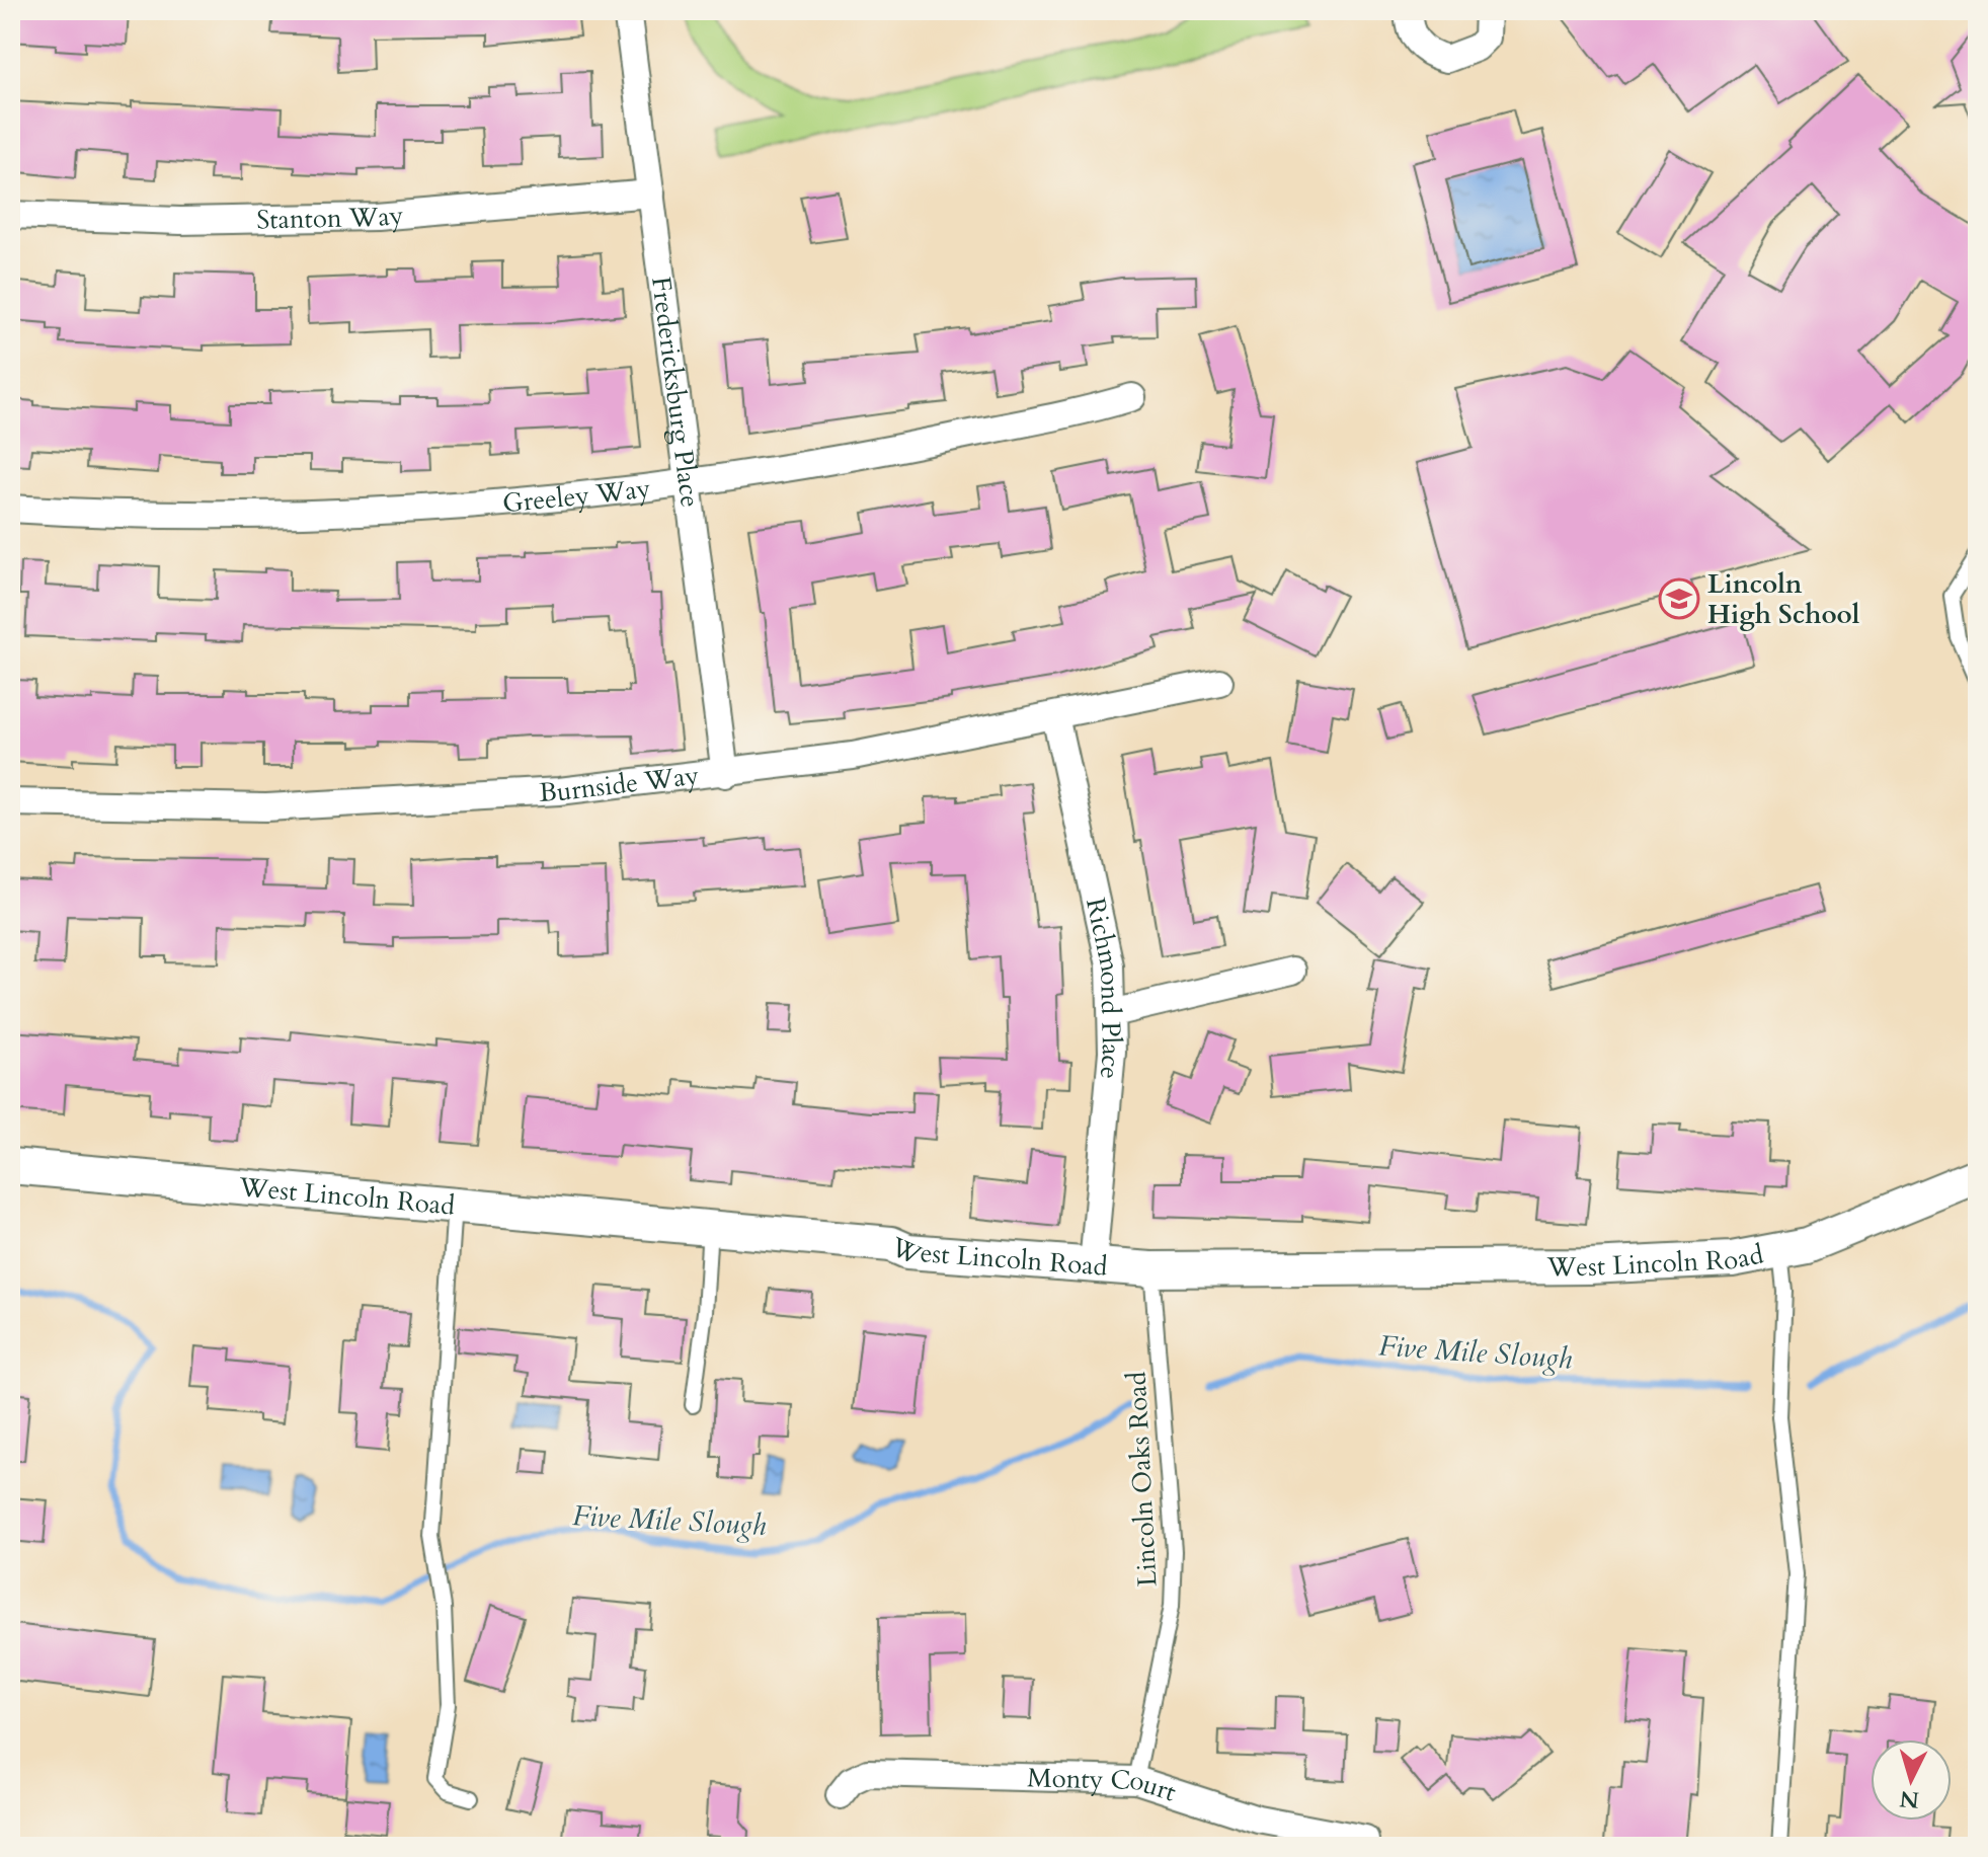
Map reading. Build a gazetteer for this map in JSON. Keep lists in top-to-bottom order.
{
  "streets": {
    "street": [
      "Stanton Way",
      "Fredericksburg Place",
      "Greeley Way",
      "Burnside Way",
      "Richmond Place",
      "West Lincoln Road",
      "Monty Court"
    ],
    "lane": ["Lincoln Oaks Road"]
  },
  "crossings": [
    ["Stanton Way", "Fredericksburg Place"],
    ["Fredericksburg Place", "Greeley Way"],
    ["Fredericksburg Place", "Burnside Way"],
    ["Burnside Way", "Richmond Place"],
    ["Richmond Place", "West Lincoln Road"],
    ["West Lincoln Road", "Lincoln Oaks Road"],
    ["Lincoln Oaks Road", "Monty Court"]
  ],
  "water": ["Five Mile Slough"],
  "places": {
    "school or university": ["Lincoln High School"]
  },
  "north": "bottom"
}
